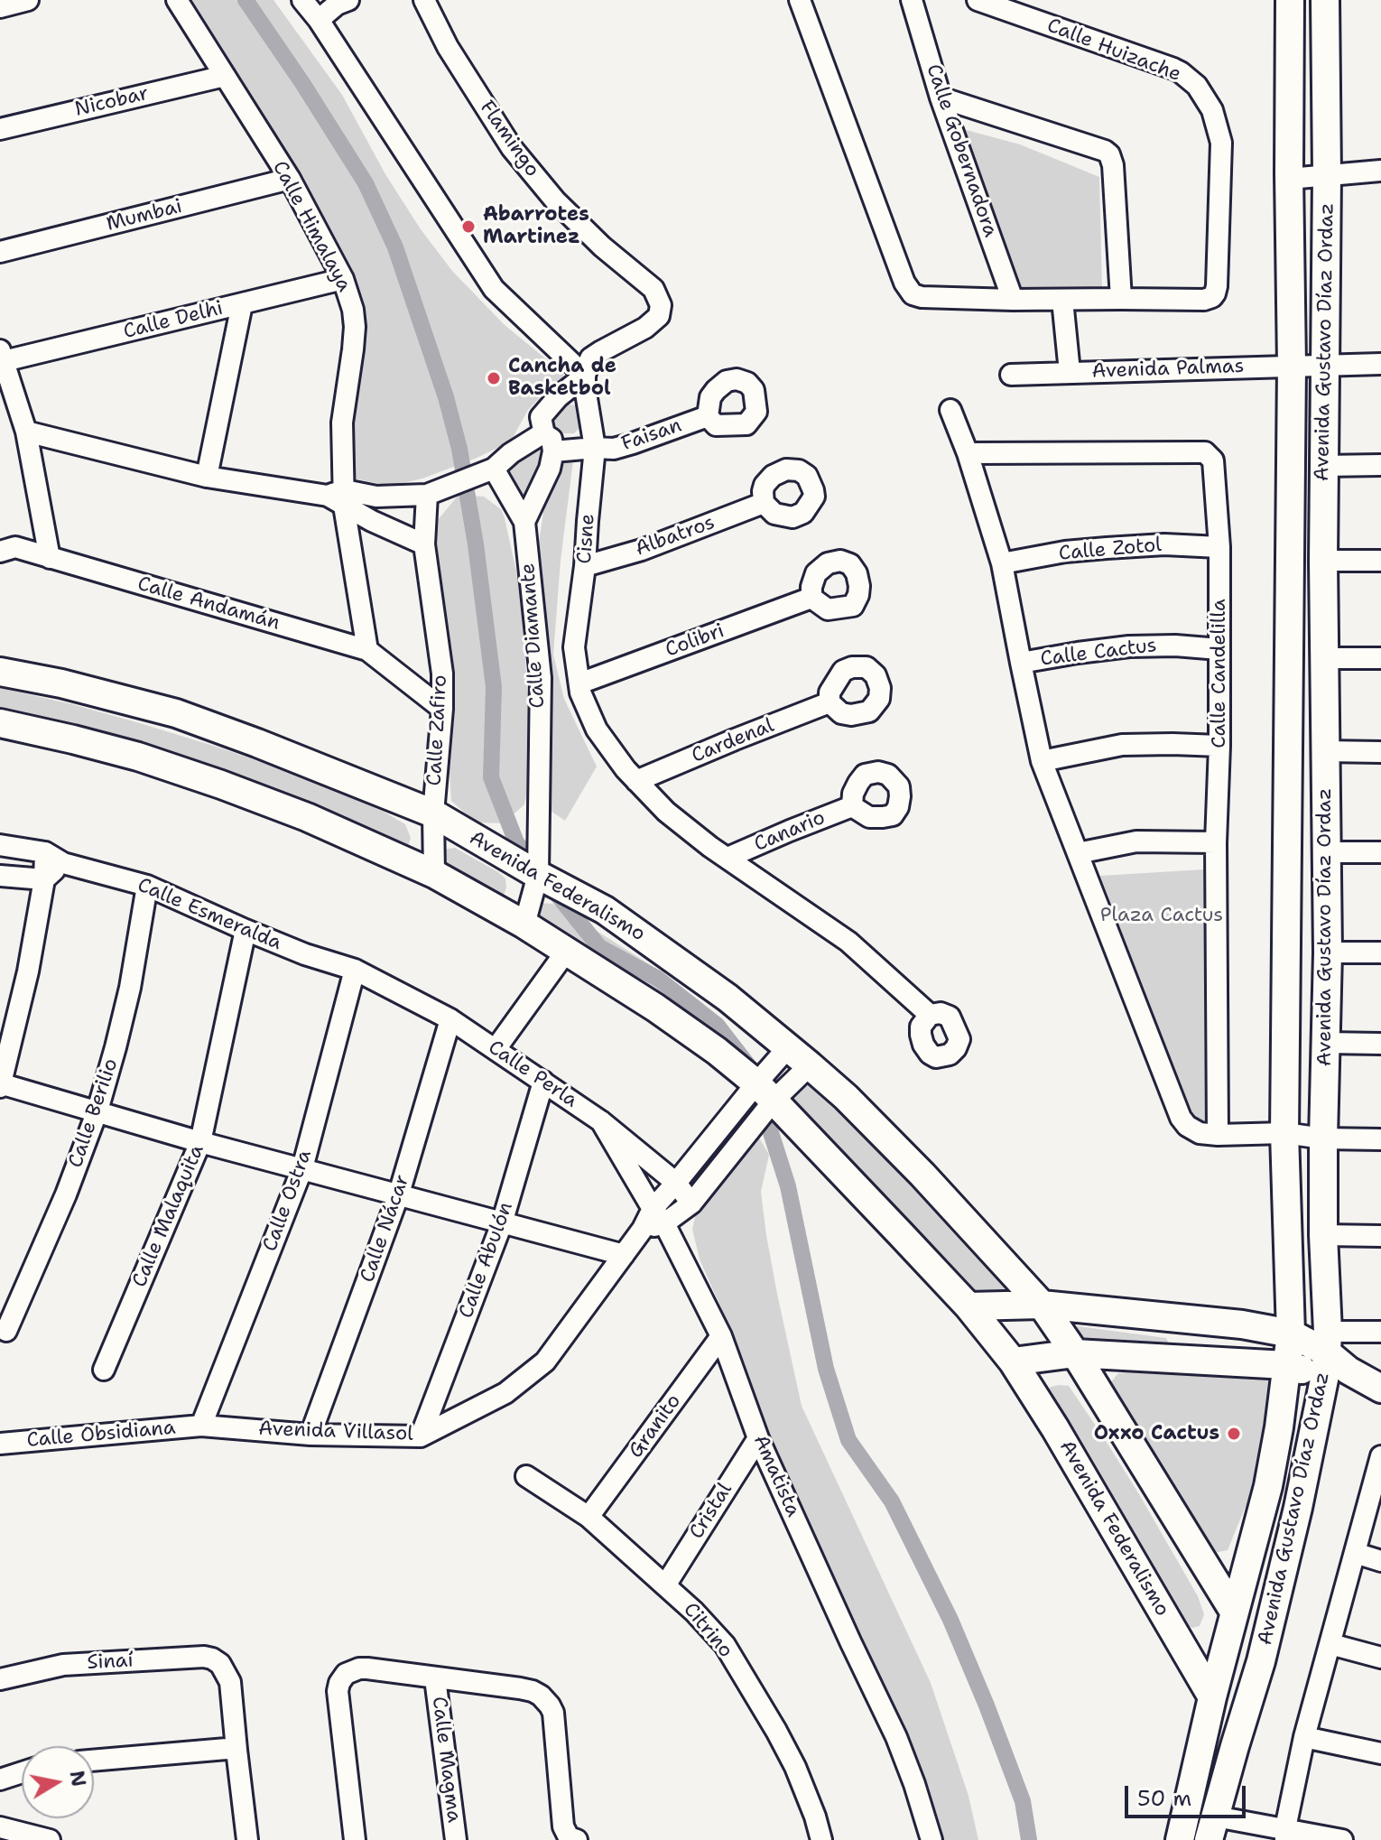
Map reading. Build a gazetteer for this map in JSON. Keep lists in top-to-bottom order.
{
  "streets": {
    "street": [
      "Calle Huizache",
      "Nicobar",
      "Flamingo",
      "Calle Gobernadora",
      "Mumbai",
      "Calle Himalaya",
      "Calle Delhi",
      "Avenida Gustavo Díaz Ordaz",
      "Avenida Palmas",
      "Faisan",
      "Albatros",
      "Cisne",
      "Calle Zotol",
      "Calle Andamán",
      "Calle Diamante",
      "Colibri",
      "Calle Cactus",
      "Calle Candelilla",
      "Calle Zafiro",
      "Cardenal",
      "Canario",
      "Avenida Federalismo",
      "Calle Esmeralda",
      "Calle Perla",
      "Calle Berilio",
      "Calle Ostra",
      "Calle Malaquita",
      "Calle Nácar",
      "Calle Abulón",
      "Granito",
      "Avenida Villasol",
      "Calle Obsidiana",
      "Amatista",
      "Cristal",
      "Citrino",
      "Sinaí",
      "Calle Magma"
    ]
  },
  "crossings": [
    ["Nicobar", "Calle Himalaya"],
    ["Flamingo", "Cisne"],
    ["Mumbai", "Calle Himalaya"],
    ["Calle Himalaya", "Calle Delhi"],
    ["Calle Himalaya", "Calle Andamán"],
    ["Avenida Gustavo Díaz Ordaz", "Avenida Palmas"],
    ["Avenida Gustavo Díaz Ordaz", "Avenida Federalismo"],
    ["Faisan", "Cisne"],
    ["Albatros", "Cisne"],
    ["Cisne", "Colibri"],
    ["Cisne", "Cardenal"],
    ["Cisne", "Canario"],
    ["Calle Zotol", "Calle Candelilla"],
    ["Calle Diamante", "Avenida Federalismo"],
    ["Calle Cactus", "Calle Candelilla"],
    ["Calle Zafiro", "Avenida Federalismo"],
    ["Avenida Federalismo", "Avenida Villasol"],
    ["Calle Esmeralda", "Calle Perla"],
    ["Calle Esmeralda", "Calle Berilio"],
    ["Calle Esmeralda", "Calle Ostra"],
    ["Calle Esmeralda", "Calle Malaquita"],
    ["Calle Perla", "Calle Ostra"],
    ["Calle Perla", "Calle Nácar"],
    ["Calle Perla", "Calle Abulón"],
    ["Calle Perla", "Avenida Villasol"],
    ["Calle Perla", "Amatista"],
    ["Calle Ostra", "Avenida Villasol"],
    ["Calle Ostra", "Calle Obsidiana"],
    ["Calle Nácar", "Avenida Villasol"],
    ["Calle Abulón", "Avenida Villasol"],
    ["Granito", "Amatista"],
    ["Granito", "Citrino"],
    ["Avenida Villasol", "Calle Obsidiana"],
    ["Avenida Villasol", "Amatista"],
    ["Amatista", "Cristal"],
    ["Cristal", "Citrino"]
  ],
  "parks": ["Plaza Cactus"],
  "places": ["Abarrotes Martinez", "Cancha de Basketbol", "Oxxo Cactus"],
  "scale_bar": "50 m",
  "north": "right"
}
